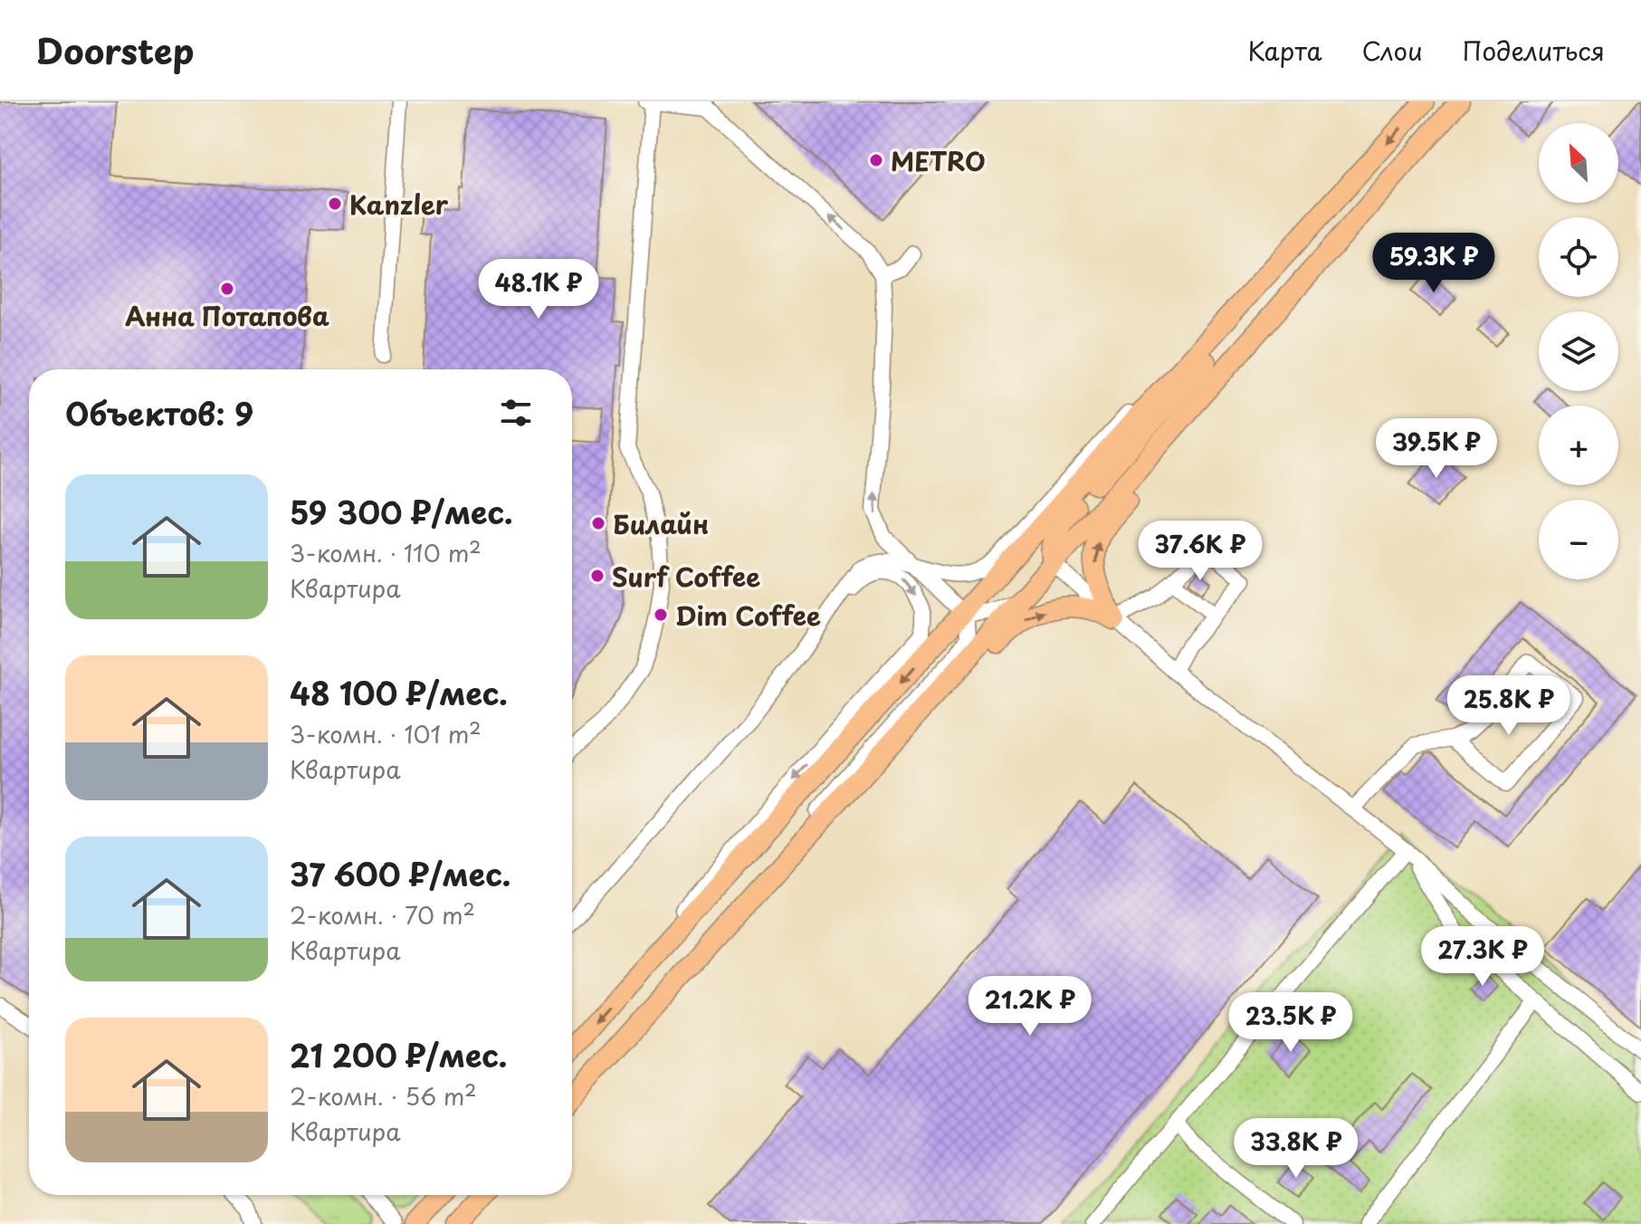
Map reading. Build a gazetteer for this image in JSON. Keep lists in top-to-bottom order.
{
  "places": [
    "METRO",
    "Kanzler",
    "Анна Потапова",
    "Билайн",
    "Surf Coffee",
    "Dim Coffee"
  ],
  "north": "top left",
  "page": {
    "header": "Doorstep",
    "nav": ["Карта", "Слои", "Поделиться"],
    "map_buttons": ["+", "−"],
    "price": [
      "59.3K ₽",
      "48.1K ₽",
      "39.5K ₽",
      "37.6K ₽",
      "25.8K ₽",
      "27.3K ₽",
      "21.2K ₽",
      "23.5K ₽",
      "33.8K ₽"
    ],
    "heading": "Объектов: 9",
    "list": [
      {
        "name": "59 300 ₽/мес.",
        "note": "3-комн. · 110 m² · Квартира"
      },
      {
        "name": "48 100 ₽/мес.",
        "note": "3-комн. · 101 m² · Квартира"
      },
      {
        "name": "37 600 ₽/мес.",
        "note": "2-комн. · 70 m² · Квартира"
      },
      {
        "name": "21 200 ₽/мес.",
        "note": "2-комн. · 56 m² · Квартира"
      }
    ]
  }
}
